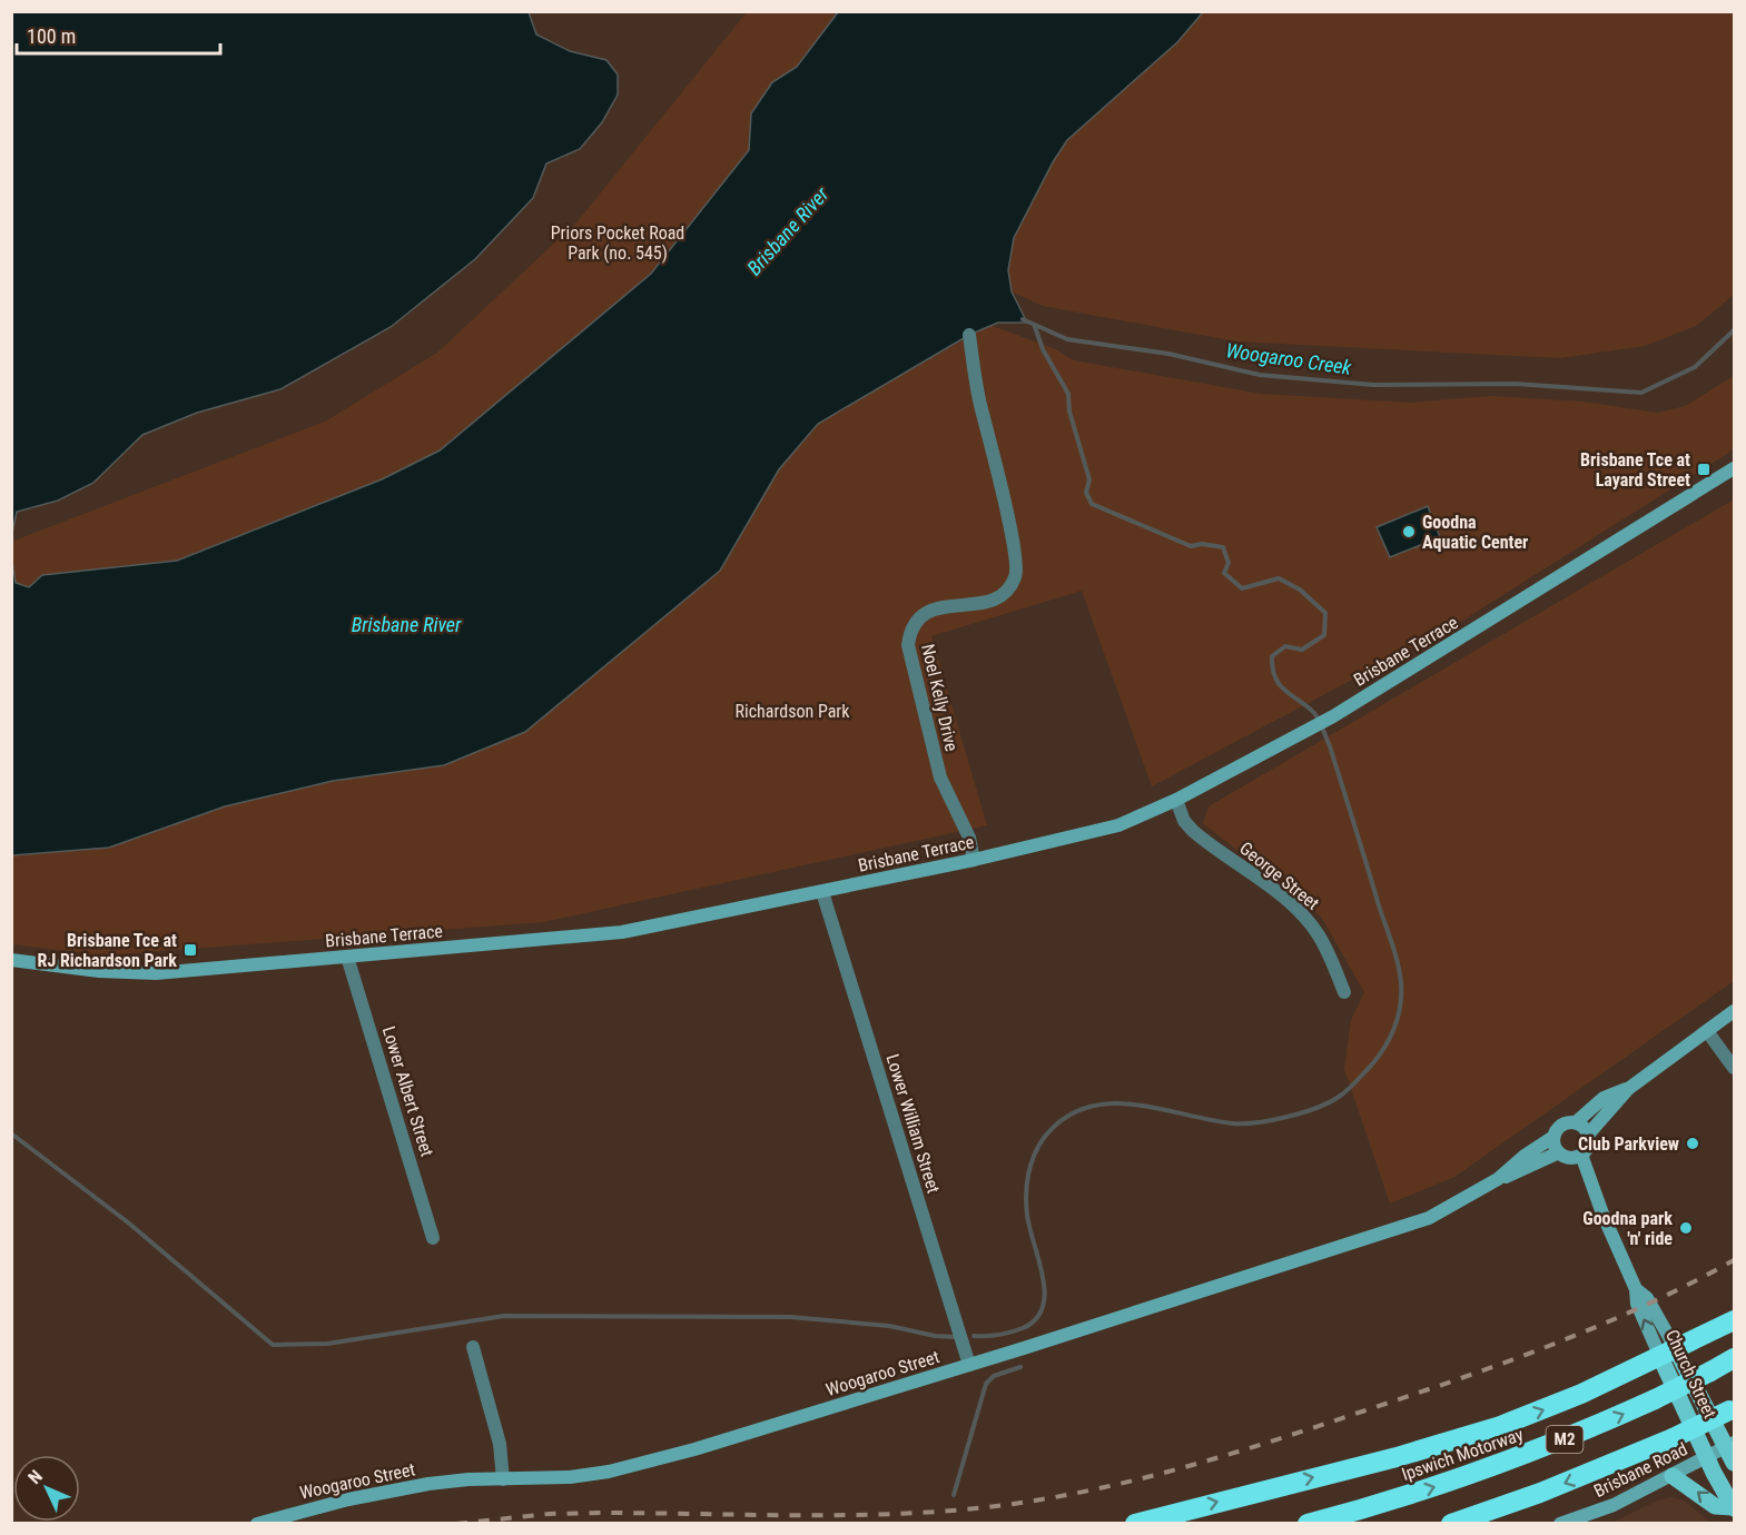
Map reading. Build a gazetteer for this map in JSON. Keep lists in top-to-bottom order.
{
  "streets": {
    "highway": ["M2", "Ipswich Motorway"],
    "main road": [
      "Brisbane Terrace",
      "Woogaroo Street",
      "Church Street",
      "Brisbane Road"
    ],
    "street": [
      "Noel Kelly Drive",
      "George Street",
      "Lower Albert Street",
      "Lower William Street"
    ]
  },
  "crossings": [
    ["Brisbane Terrace", "Noel Kelly Drive"],
    ["Brisbane Terrace", "George Street"],
    ["Brisbane Terrace", "Lower Albert Street"],
    ["Brisbane Terrace", "Lower William Street"],
    ["Lower William Street", "Woogaroo Street"],
    ["Woogaroo Street", "Church Street"],
    ["Church Street", "Brisbane Road"]
  ],
  "water": ["Brisbane River", "Woogaroo Creek"],
  "parks": ["Priors Pocket Road Park (no. 545)", "Richardson Park"],
  "places": {
    "transit": ["Brisbane Tce at Layard Street", "Brisbane Tce at RJ Richardson Park"],
    "other": ["Goodna Aquatic Center", "Club Parkview", "Goodna park 'n' ride"]
  },
  "scale_bar": "100 m",
  "north": "top left"
}
